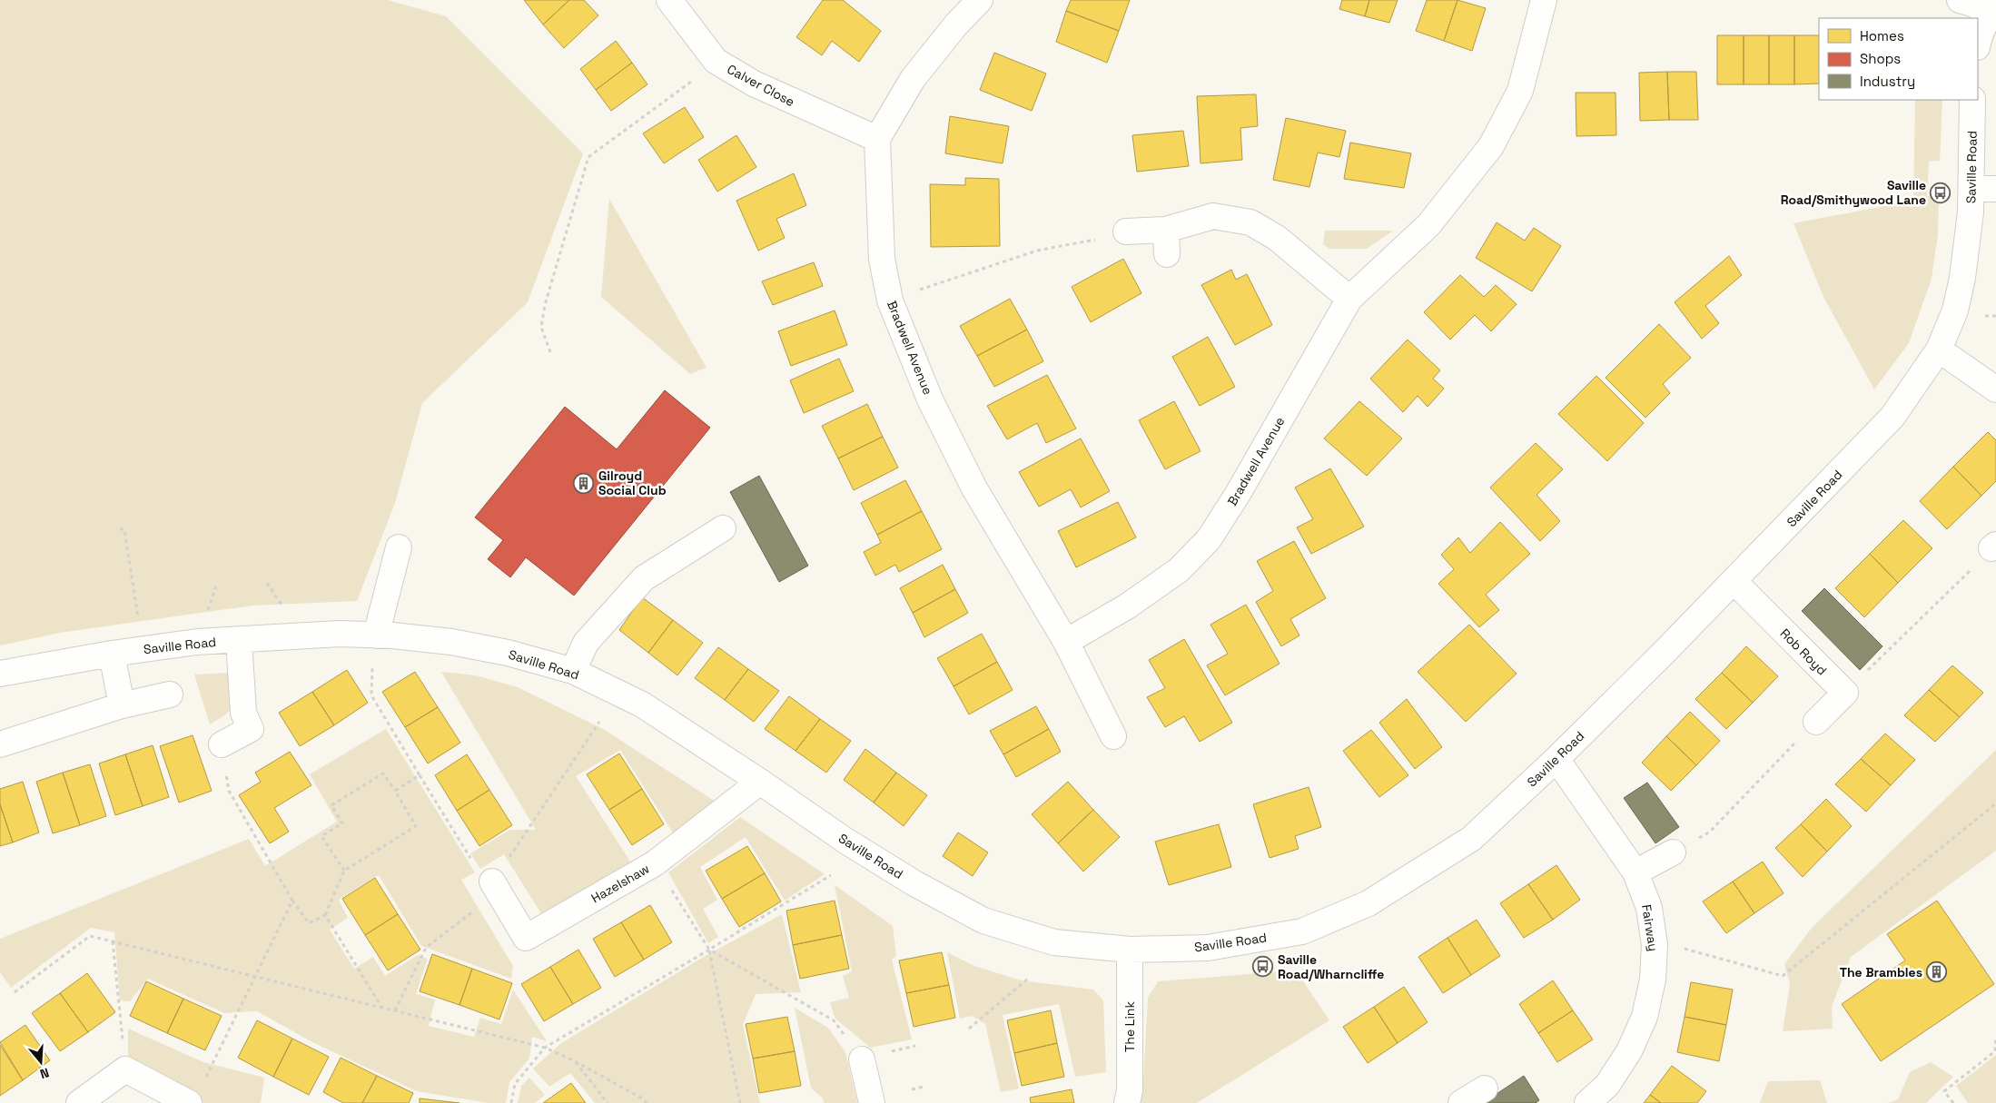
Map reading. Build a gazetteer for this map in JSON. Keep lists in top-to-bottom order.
{
  "streets": {
    "street": [
      "Calver Close",
      "Saville Road",
      "Bradwell Avenue",
      "Rob Royd",
      "Hazelshaw",
      "Fairway",
      "The Link"
    ]
  },
  "crossings": [
    ["Calver Close", "Bradwell Avenue"],
    ["Saville Road", "Rob Royd"],
    ["Saville Road", "Hazelshaw"],
    ["Saville Road", "Fairway"],
    ["Saville Road", "The Link"]
  ],
  "places": {
    "bus stop": ["Saville Road/Smithywood Lane", "Saville Road/Wharncliffe"],
    "building": ["Gilroyd Social Club", "The Brambles"]
  },
  "legend": ["Homes", "Shops", "Industry"],
  "north": "bottom"
}
